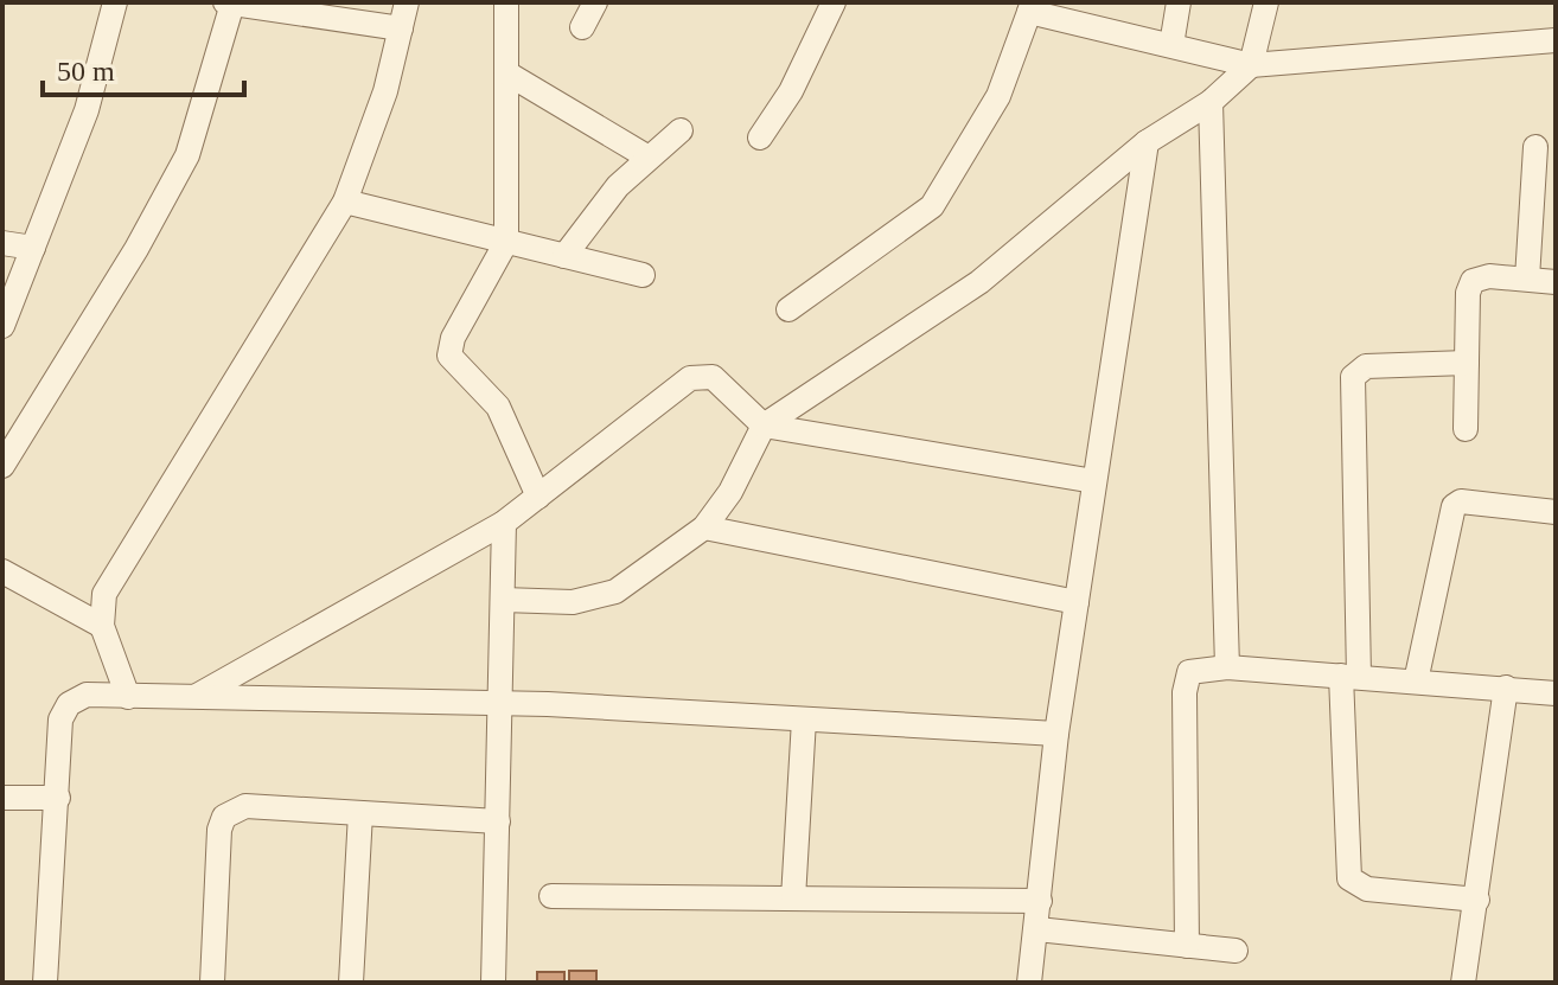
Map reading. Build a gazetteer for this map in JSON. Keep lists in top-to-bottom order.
{
  "scale_bar": "50 m"
}
